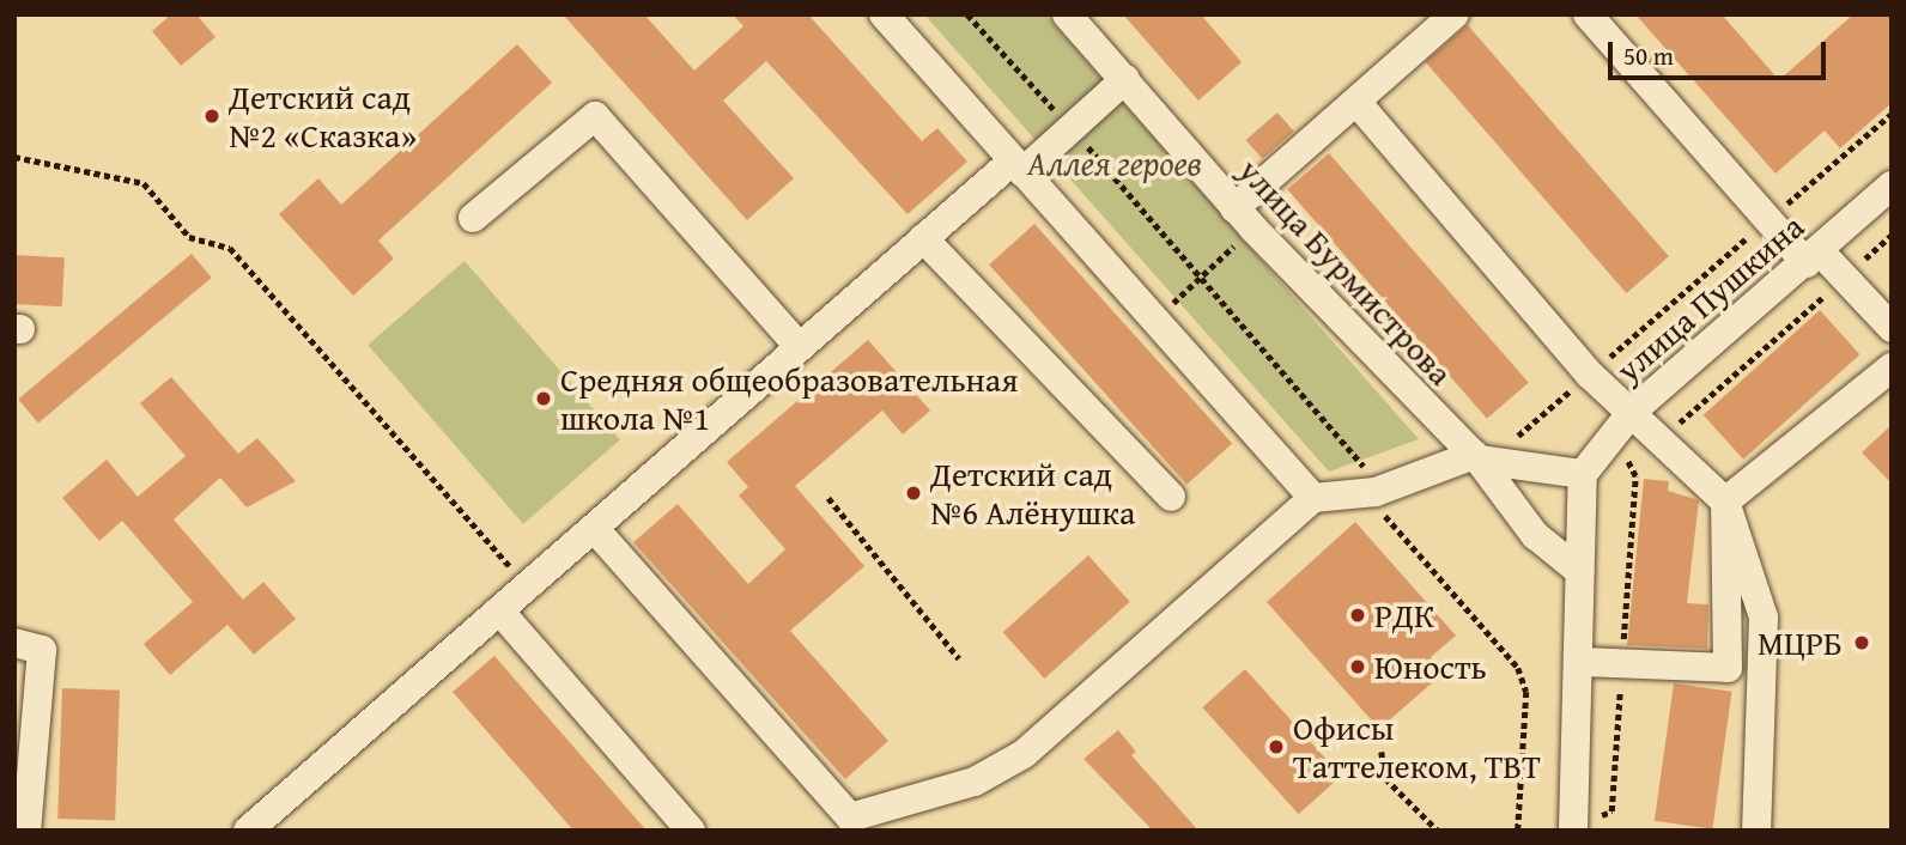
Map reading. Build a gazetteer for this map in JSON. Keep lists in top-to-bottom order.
{
  "streets": {
    "street": ["улица Бурмистрова", "улица Пушкина"]
  },
  "parks": ["Аллея героев"],
  "places": [
    "Детский сад №2 «Сказка»",
    "Средняя общеобразовательная школа №1",
    "Детский сад №6 Алёнушка",
    "РДК",
    "МЦРБ",
    "Юность",
    "Офисы Таттелеком, ТВТ"
  ],
  "scale_bar": "50 m"
}
